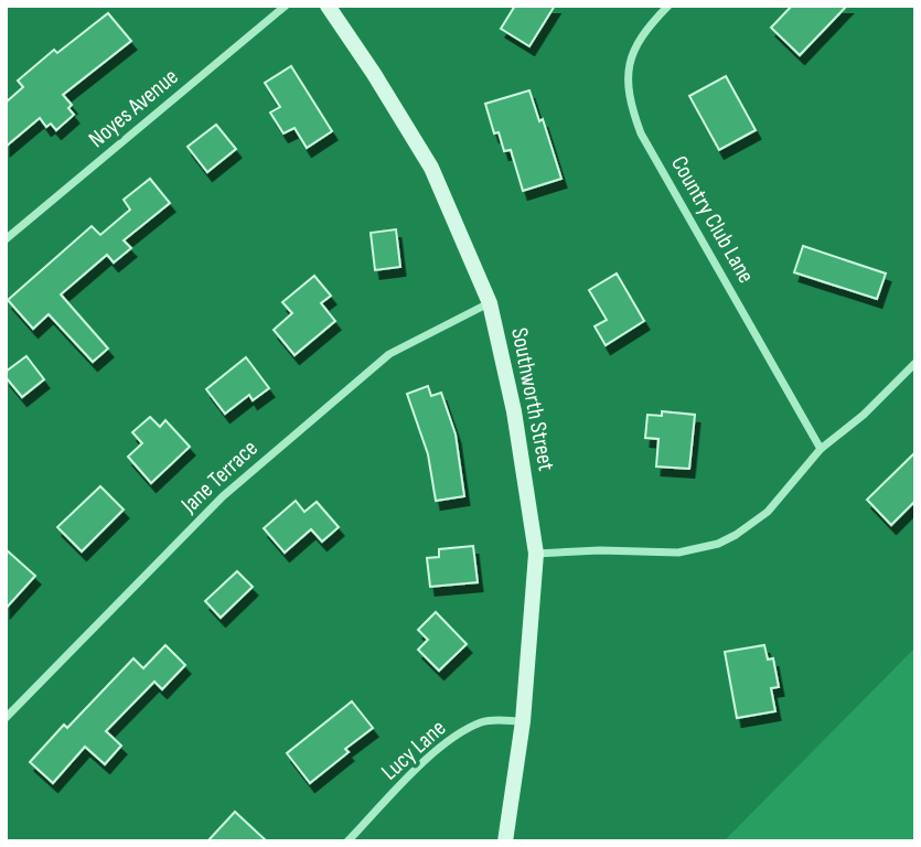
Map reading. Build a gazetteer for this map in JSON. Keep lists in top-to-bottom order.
{
  "streets": {
    "street": [
      "Noyes Avenue",
      "Country Club Lane",
      "Southworth Street",
      "Jane Terrace",
      "Lucy Lane"
    ]
  },
  "crossings": [
    ["Southworth Street", "Jane Terrace"],
    ["Southworth Street", "Lucy Lane"]
  ]
}
